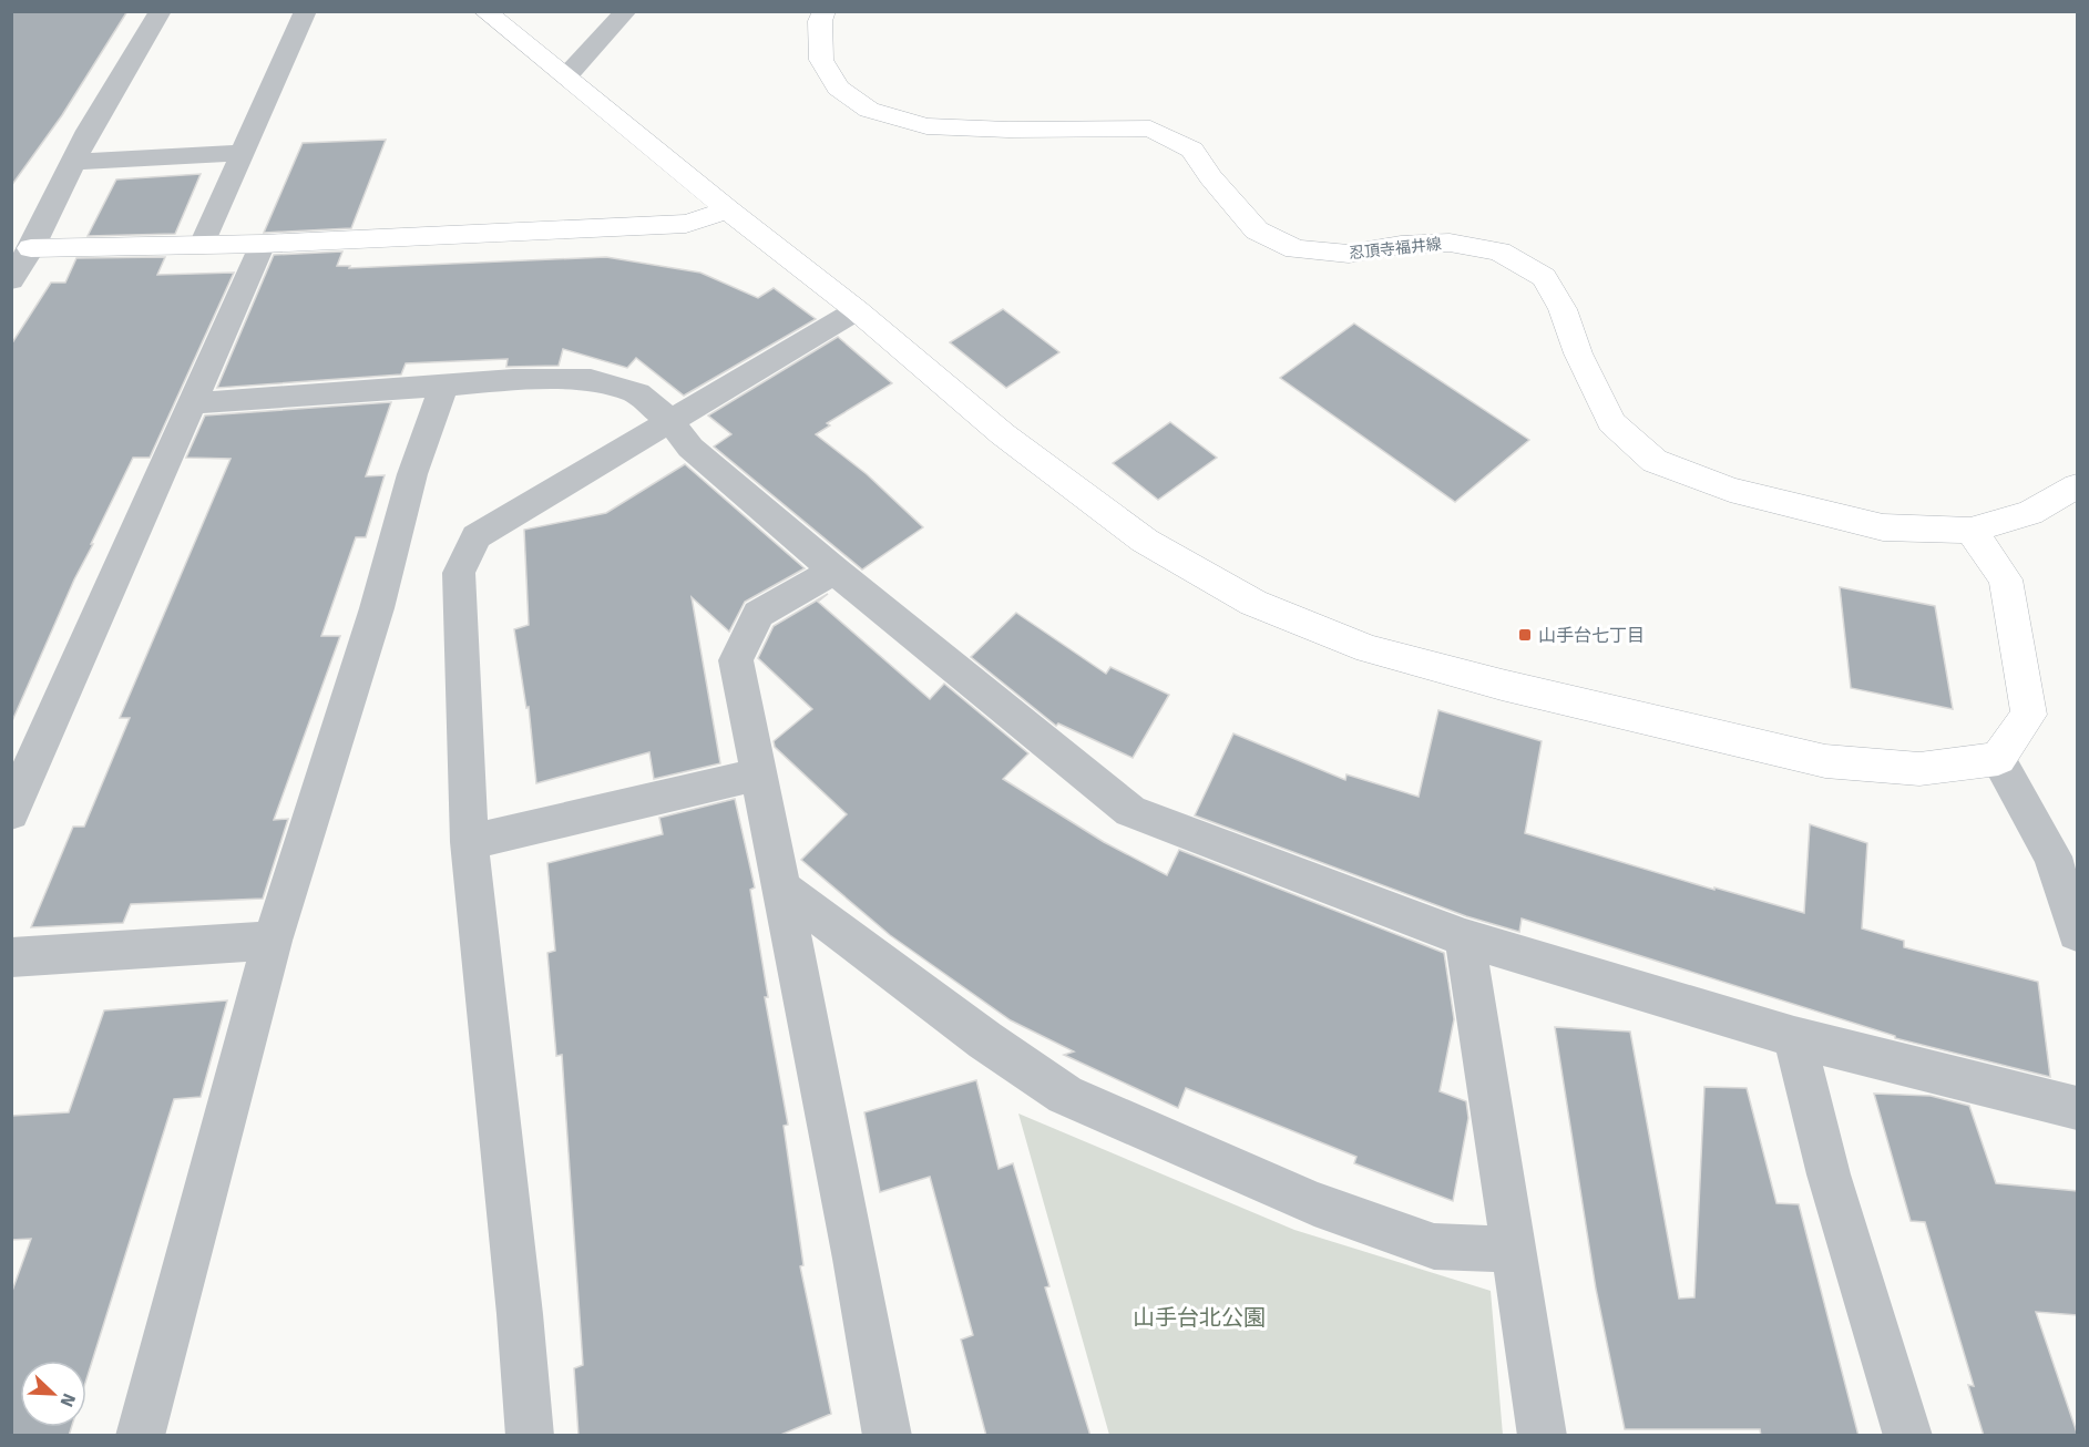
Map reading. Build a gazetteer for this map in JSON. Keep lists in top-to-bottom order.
{
  "streets": {
    "street": ["忍頂寺福井線"]
  },
  "parks": ["山手台北公園"],
  "places": {
    "transit": ["山手台七丁目"]
  },
  "north": "bottom right"
}
